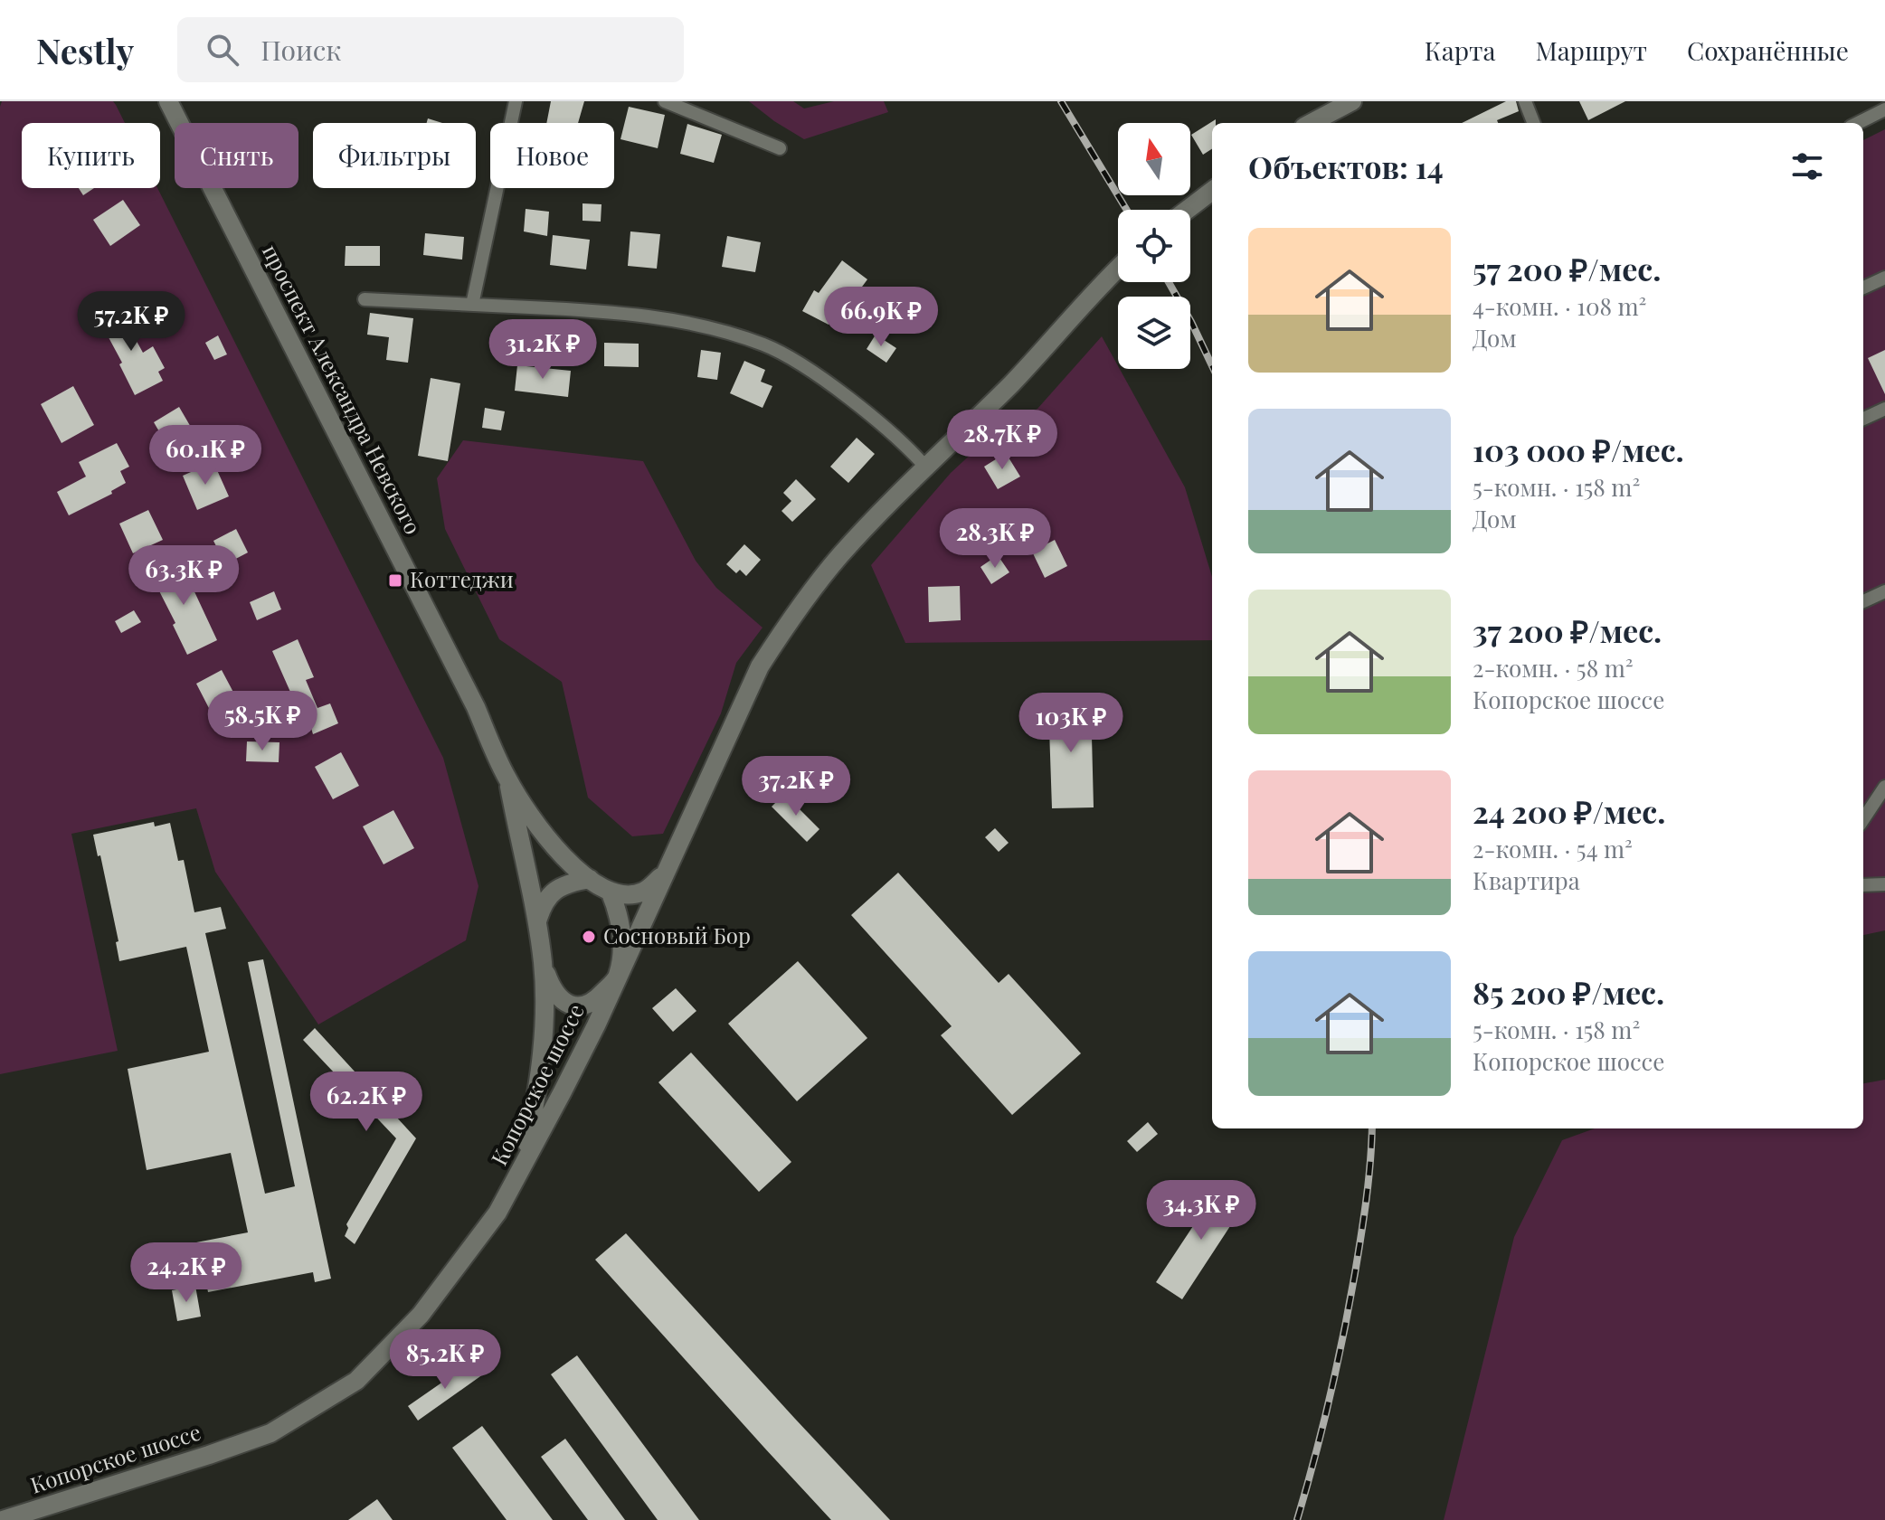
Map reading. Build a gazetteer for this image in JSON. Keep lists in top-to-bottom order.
{
  "streets": {
    "main road": ["проспект Александра Невского", "Копорское шоссе"]
  },
  "places": {
    "transit": ["Коттеджи"],
    "other": ["Сосновый Бор"]
  },
  "north": "top",
  "page": {
    "header": "Nestly",
    "search": "Поиск",
    "nav": ["Карта", "Маршрут", "Сохранённые"],
    "chip": [
      "Купить",
      "Снять",
      "Фильтры",
      "Новое"
    ],
    "heading": "Объектов: 14",
    "list": [
      {
        "name": "57 200 ₽/мес.",
        "note": "4-комн. · 108 m² · Дом"
      },
      {
        "name": "103 000 ₽/мес.",
        "note": "5-комн. · 158 m² · Дом"
      },
      {
        "name": "37 200 ₽/мес.",
        "note": "2-комн. · 58 m² · Копорское шоссе"
      },
      {
        "name": "24 200 ₽/мес.",
        "note": "2-комн. · 54 m² · Квартира"
      },
      {
        "name": "85 200 ₽/мес.",
        "note": "5-комн. · 158 m² · Копорское шоссе"
      }
    ],
    "price": [
      "66.9K ₽",
      "57.2K ₽",
      "31.2K ₽",
      "28.7K ₽",
      "60.1K ₽",
      "28.3K ₽",
      "63.3K ₽",
      "58.5K ₽",
      "103K ₽",
      "37.2K ₽",
      "62.2K ₽",
      "34.3K ₽",
      "24.2K ₽",
      "85.2K ₽"
    ]
  }
}
